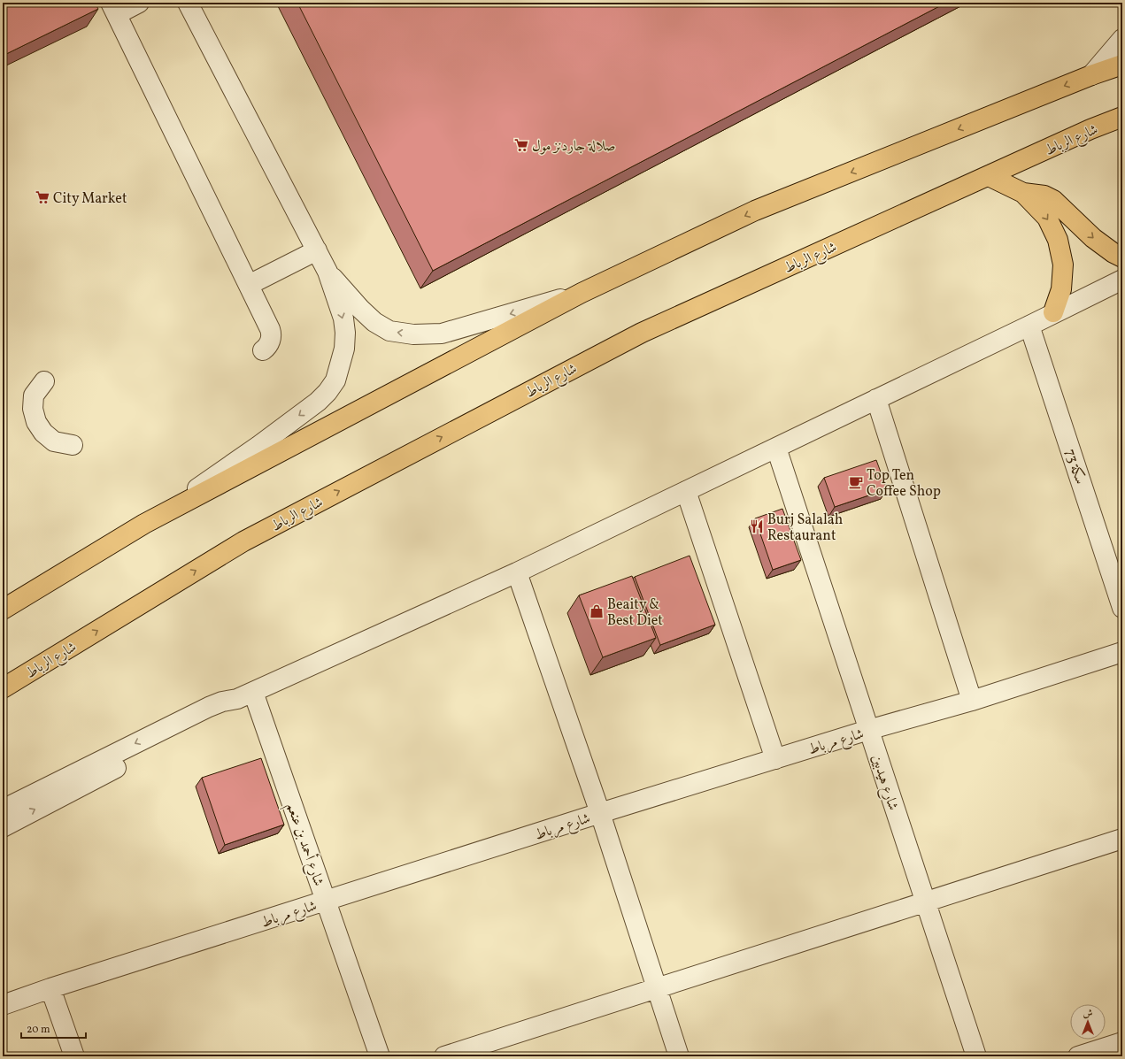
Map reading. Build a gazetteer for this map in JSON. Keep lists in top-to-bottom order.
{
  "streets": {
    "highway": ["شارع الرباط"],
    "street": [
      "سكة 73",
      "شارع مرباط",
      "شارع هيدبين",
      "شارع أحمد بن عنعم"
    ]
  },
  "crossings": [
    ["شارع مرباط", "شارع هيدبين"],
    ["شارع مرباط", "شارع أحمد بن عنعم"]
  ],
  "places": {
    "supermarket": ["صلالة جاردنز مول", "City Market"],
    "cafe": ["Top Ten Coffee Shop"],
    "restaurant": ["Burj Salalah Restaurant"],
    "shop": ["Beaity & Best Diet"]
  },
  "scale_bar": "20 m",
  "north": "top"
}
